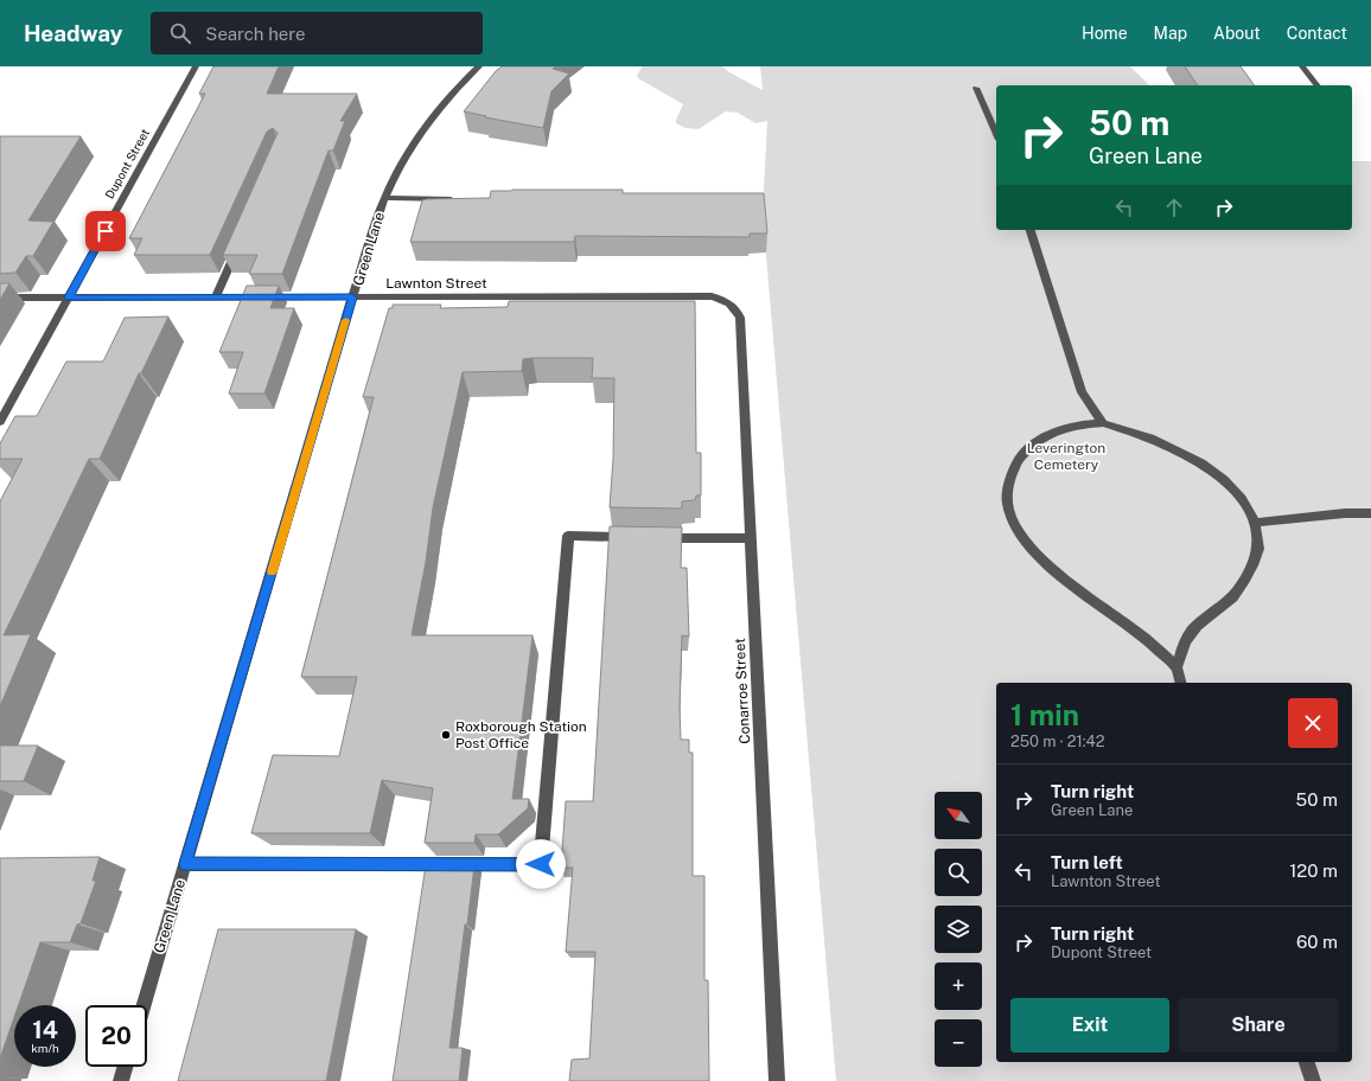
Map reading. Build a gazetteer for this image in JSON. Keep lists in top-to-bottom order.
{
  "streets": {
    "street": [
      "Dupont Street",
      "Green Lane",
      "Lawnton Street",
      "Conarroe Street"
    ]
  },
  "crossings": [
    ["Dupont Street", "Lawnton Street"],
    ["Green Lane", "Lawnton Street"],
    ["Lawnton Street", "Conarroe Street"]
  ],
  "parks": ["Leverington Cemetery"],
  "places": ["Roxborough Station Post Office"],
  "north": "top left",
  "page": {
    "header": "Headway",
    "search": "Search here",
    "nav": [
      "Home",
      "Map",
      "About",
      "Contact"
    ],
    "turn": ["50 m", "Green Lane"],
    "heading": ["1 min", "250 m · 21:42"],
    "list": [
      {
        "name": "Turn right",
        "note": "Green Lane",
        "value": "50 m"
      },
      {
        "name": "Turn left",
        "note": "Lawnton Street",
        "value": "120 m"
      },
      {
        "name": "Turn right",
        "note": "Dupont Street",
        "value": "60 m"
      }
    ],
    "map_buttons": ["+", "−"],
    "buttons": ["Exit", "Share"],
    "speed": "14 km/h",
    "limit": "20"
  }
}
